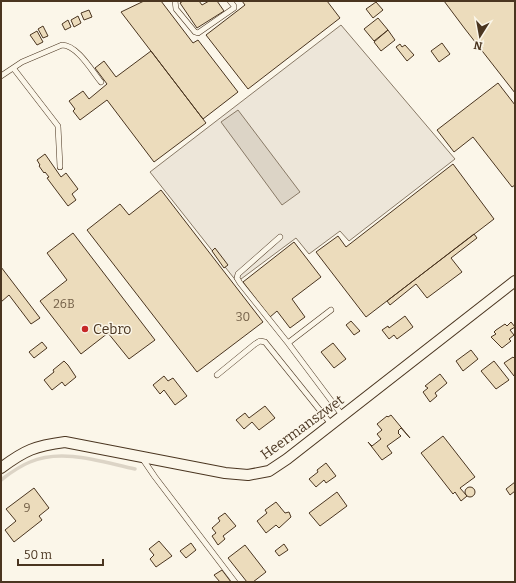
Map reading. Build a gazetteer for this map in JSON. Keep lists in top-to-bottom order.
{
  "streets": {
    "street": ["Heermanszwet"]
  },
  "places": ["Cebro"],
  "house_numbers": ["26B", "30", "9"],
  "scale_bar": "50 m",
  "north": "bottom"
}
